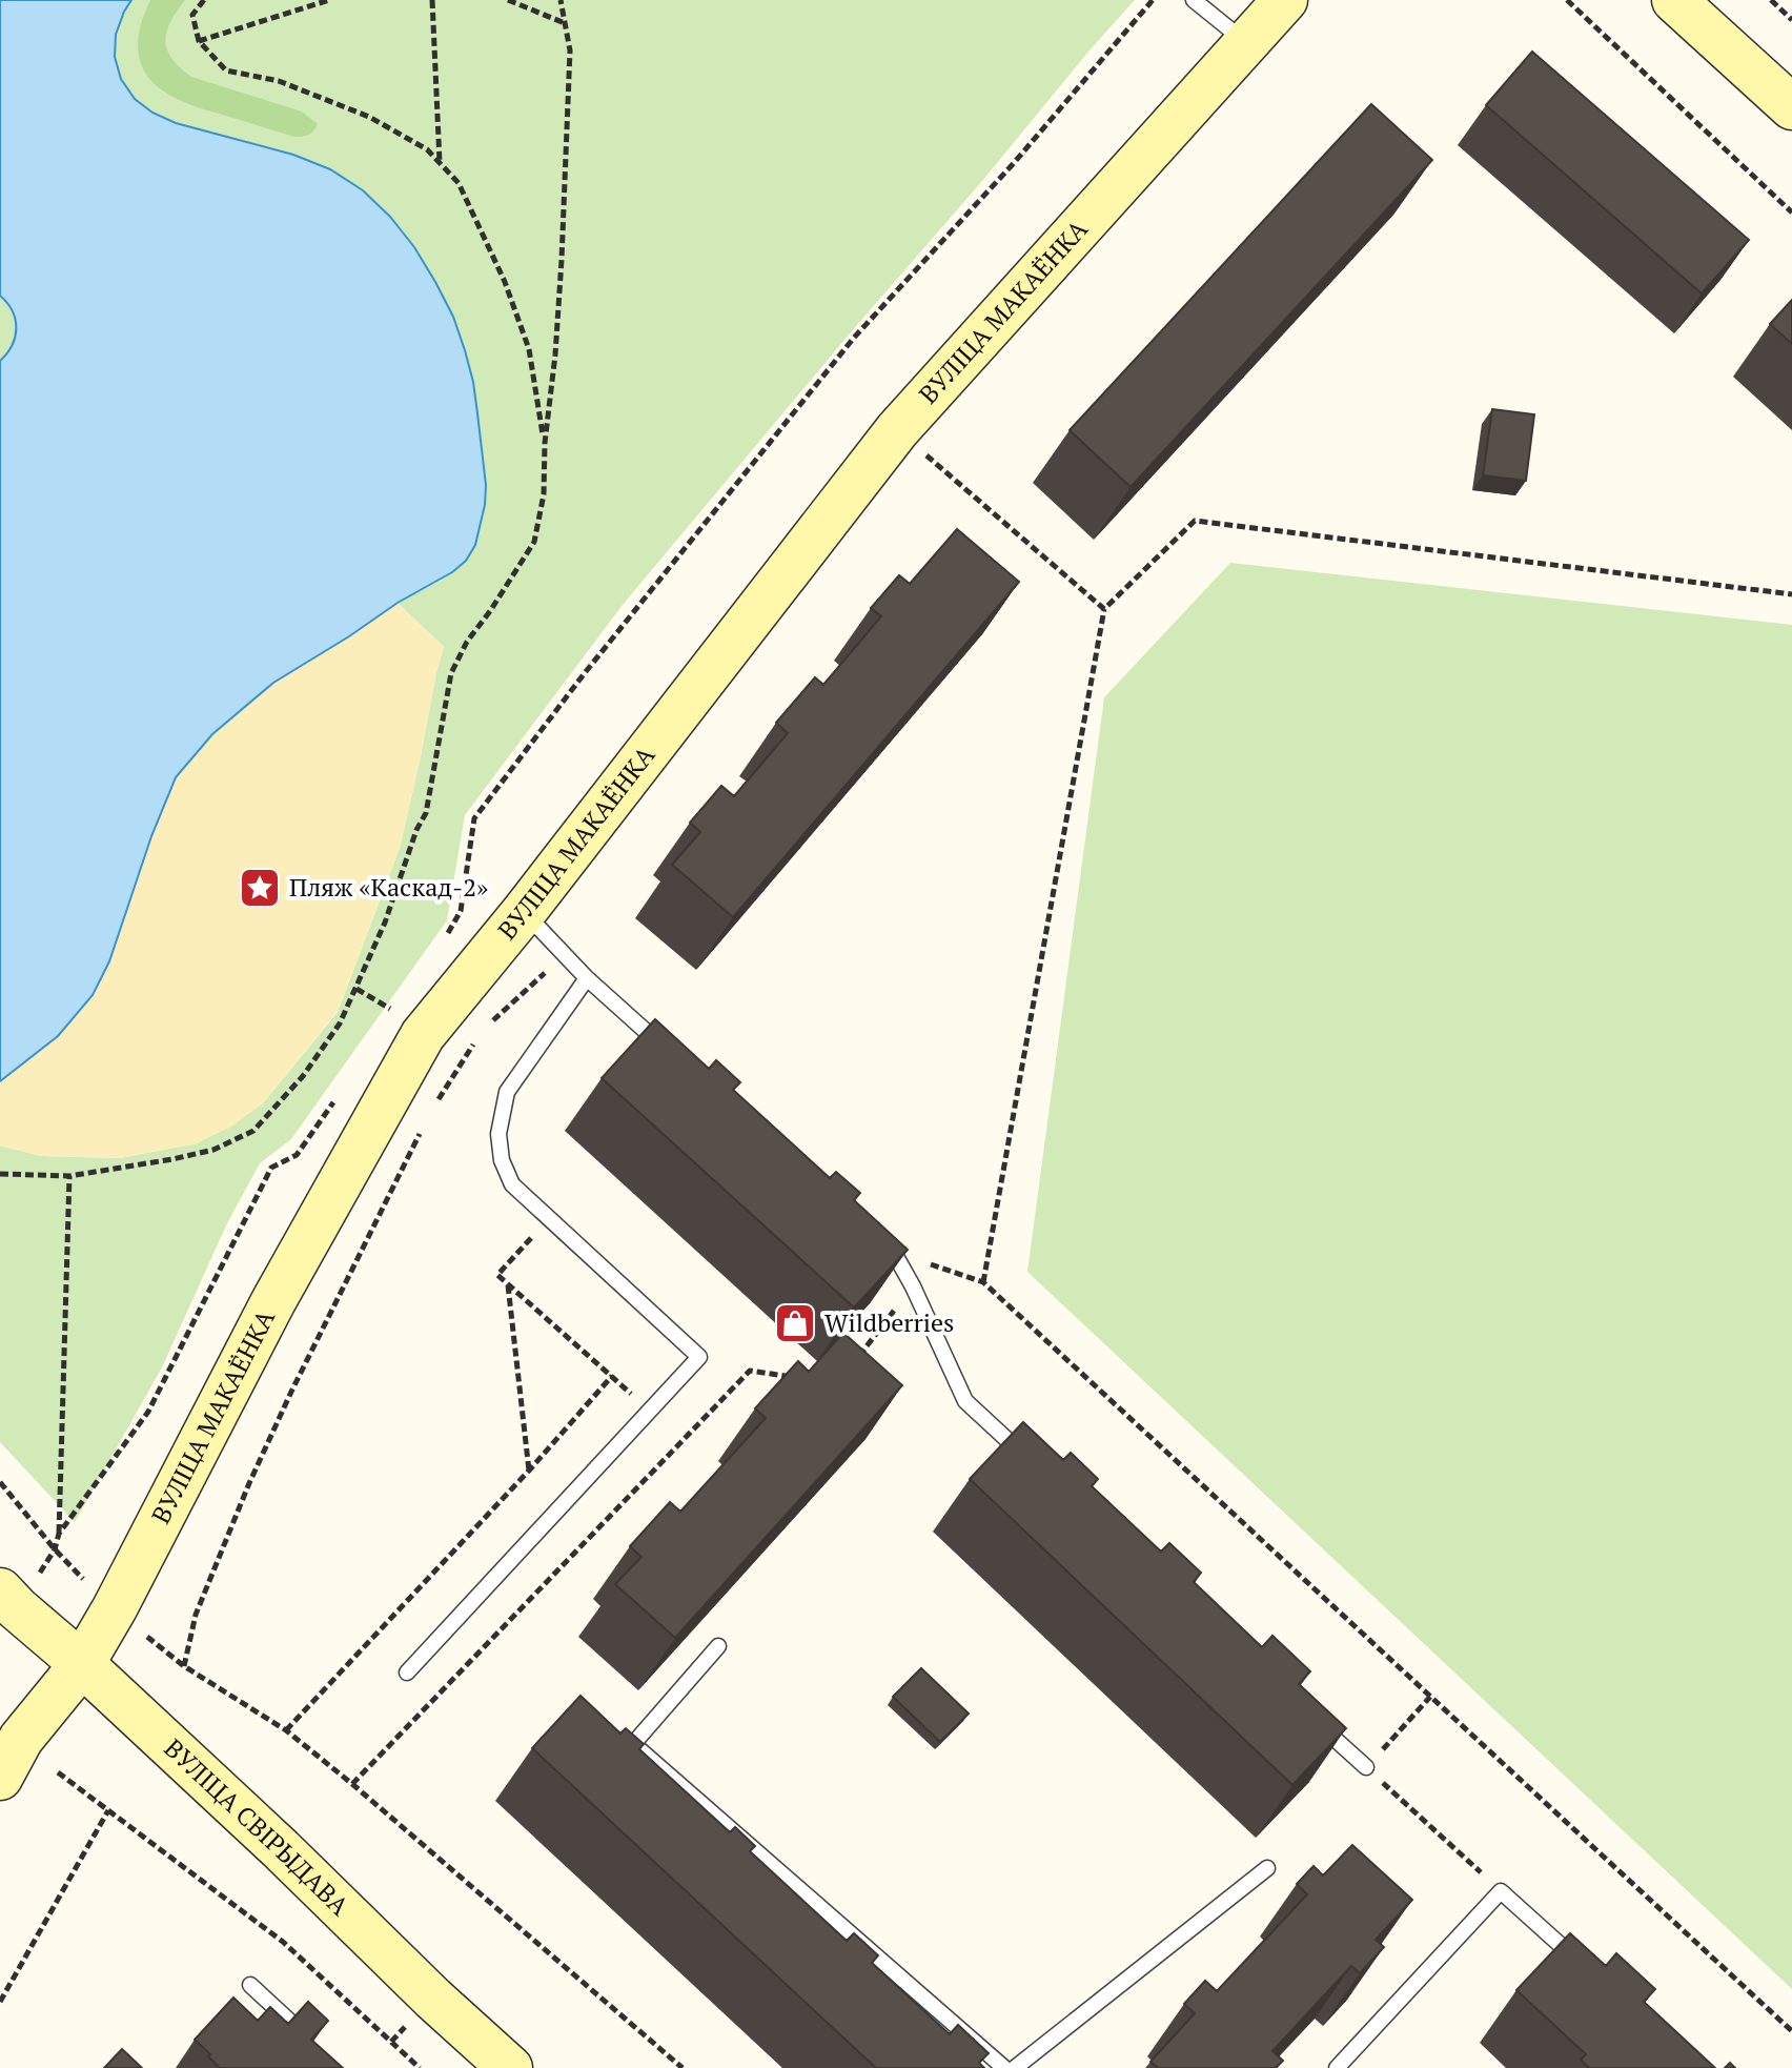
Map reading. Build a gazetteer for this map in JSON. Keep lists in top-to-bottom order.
{
  "streets": {
    "street": ["ВУЛІЦА МАКАЁНКА", "ВУЛІЦА СВІРЫДАВА"]
  },
  "crossings": [
    ["ВУЛІЦА МАКАЁНКА", "ВУЛІЦА СВІРЫДАВА"]
  ],
  "places": {
    "place": ["Пляж «Каскад-2»"],
    "shop": ["Wildberries"]
  }
}
